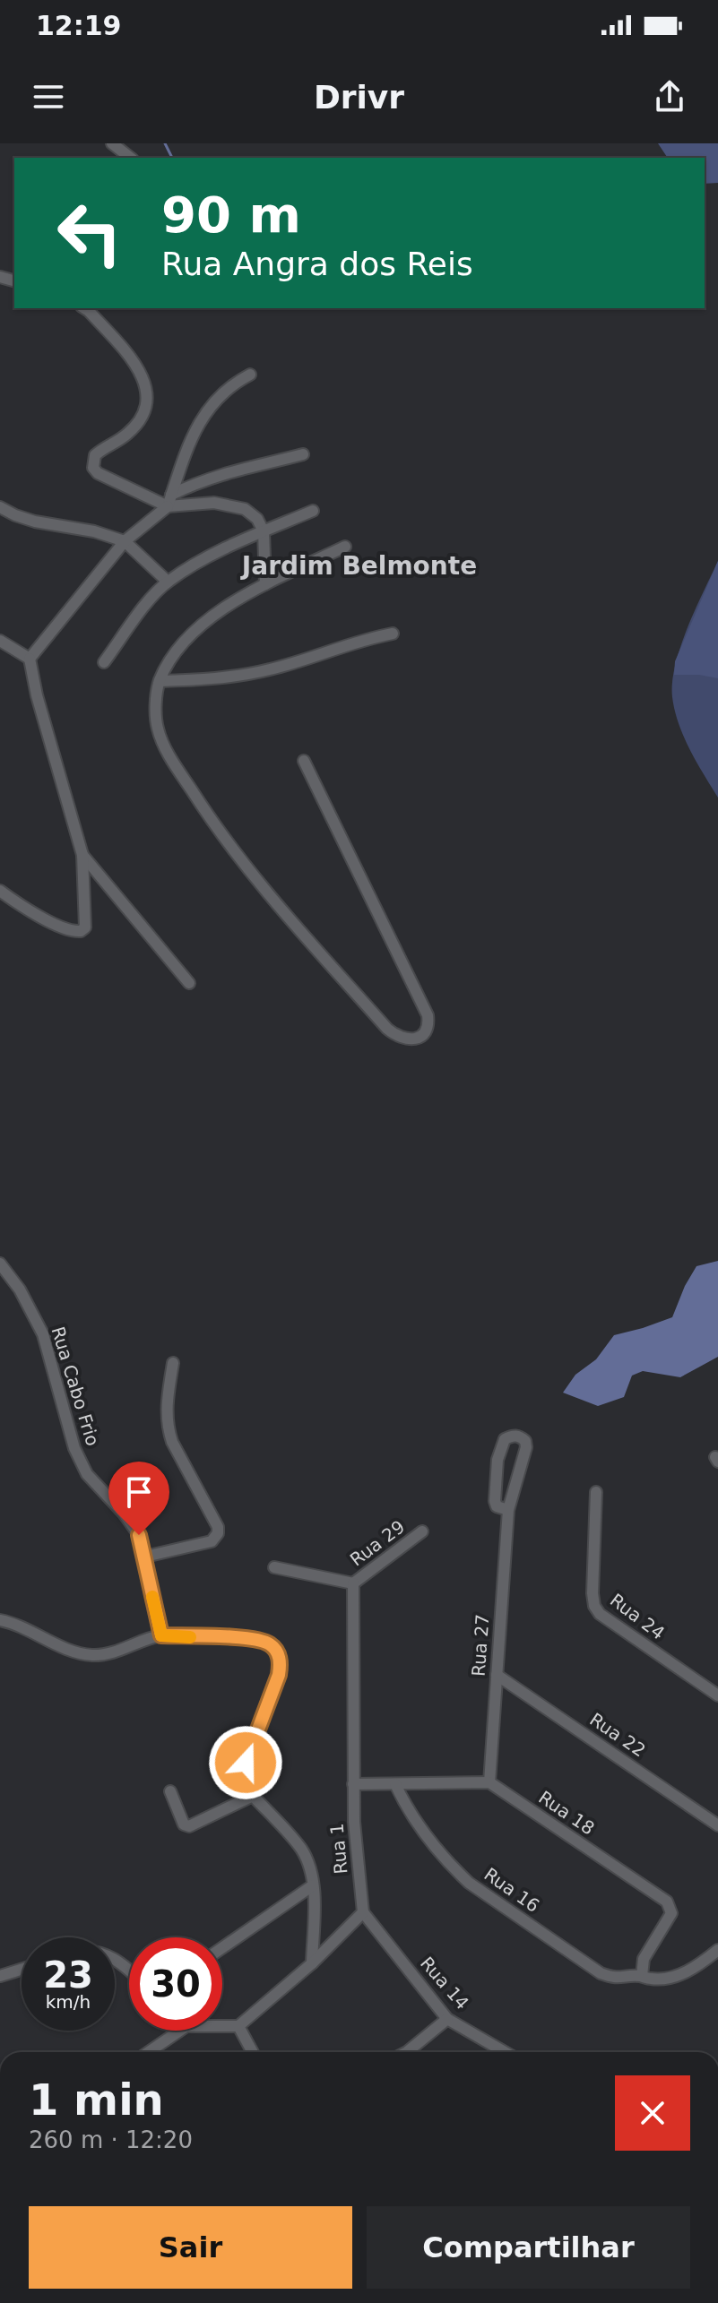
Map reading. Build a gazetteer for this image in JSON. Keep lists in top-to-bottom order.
{
  "streets": {
    "street": [
      "Rua Cabo Frio",
      "Rua 29",
      "Rua 24",
      "Rua 27",
      "Rua 22",
      "Rua 18",
      "Rua 1",
      "Rua 16",
      "Rua 14"
    ]
  },
  "crossings": [
    ["Rua 29", "Rua 1"],
    ["Rua 27", "Rua 22"],
    ["Rua 27", "Rua 18"],
    ["Rua 18", "Rua 16"],
    ["Rua 1", "Rua 14"]
  ],
  "districts": ["Jardim Belmonte"],
  "page": {
    "status": "12:19",
    "header": "Drivr",
    "turn": ["90 m", "Rua Angra dos Reis"],
    "speed": "23 km/h",
    "limit": "30",
    "heading": ["1 min", "260 m · 12:20"],
    "buttons": ["Sair", "Compartilhar"]
  }
}
